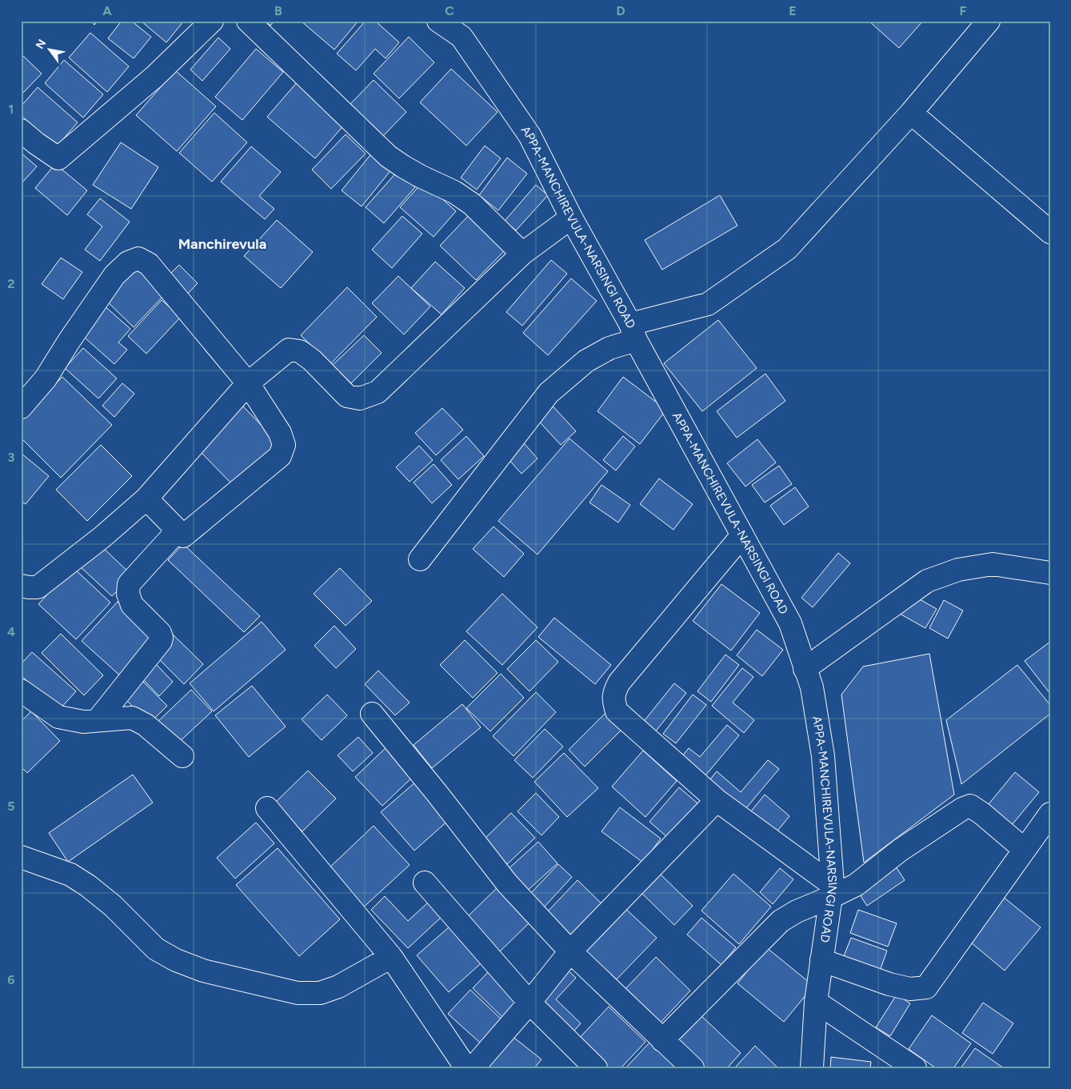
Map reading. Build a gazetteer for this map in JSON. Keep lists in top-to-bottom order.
{
  "streets": {
    "street": ["APPA-MANCHIREVULA-NARSINGI ROAD"]
  },
  "districts": ["Manchirevula"],
  "north": "top left",
  "grid": {
    "columns": [
      "A",
      "B",
      "C",
      "D",
      "E",
      "F"
    ],
    "rows": [
      "1",
      "2",
      "3",
      "4",
      "5",
      "6"
    ]
  }
}
